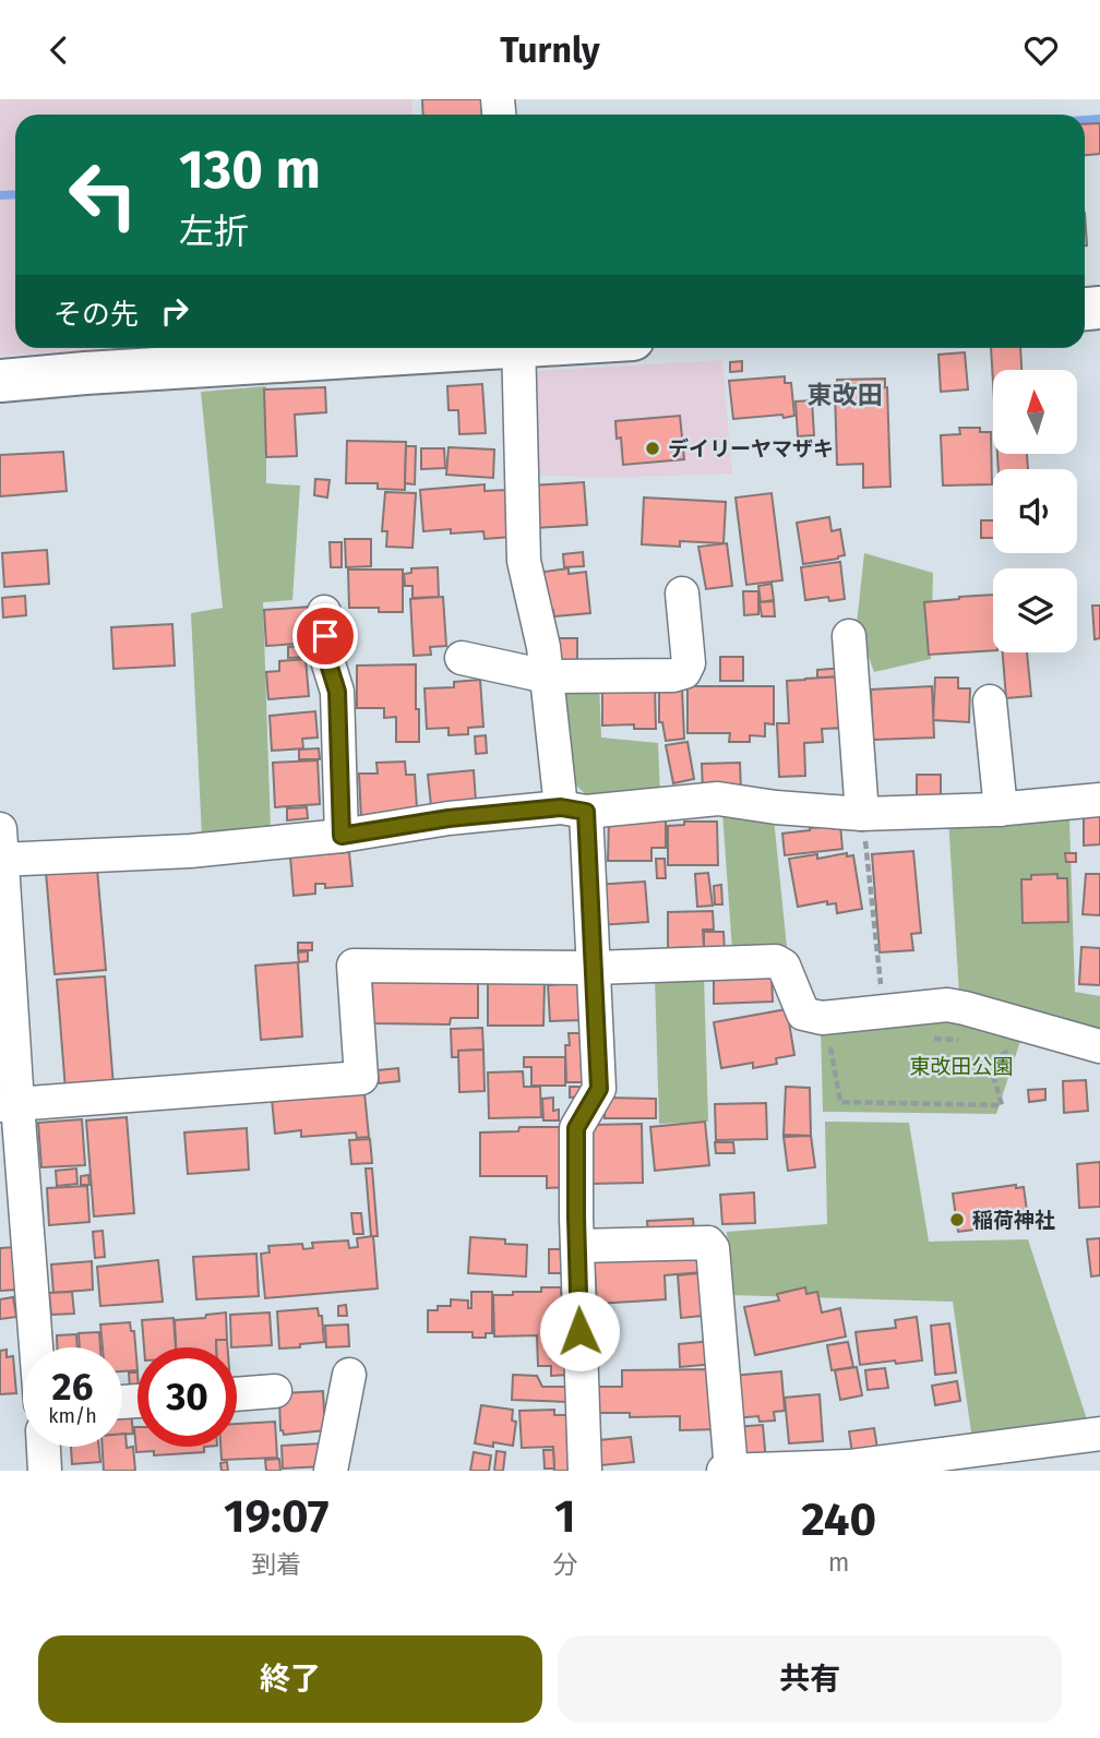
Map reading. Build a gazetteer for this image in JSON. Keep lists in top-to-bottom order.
{
  "districts": ["東改田"],
  "parks": ["東改田公園"],
  "places": ["デイリーヤマザキ", "稲荷神社"],
  "north": "top",
  "page": {
    "header": "Turnly",
    "turn": ["130 m", "左折"],
    "then": "その先",
    "speed": "26 km/h",
    "limit": "30",
    "eta": [
      "19:07",
      "到着",
      "1",
      "分",
      "240",
      "m"
    ],
    "buttons": ["終了", "共有"]
  }
}
